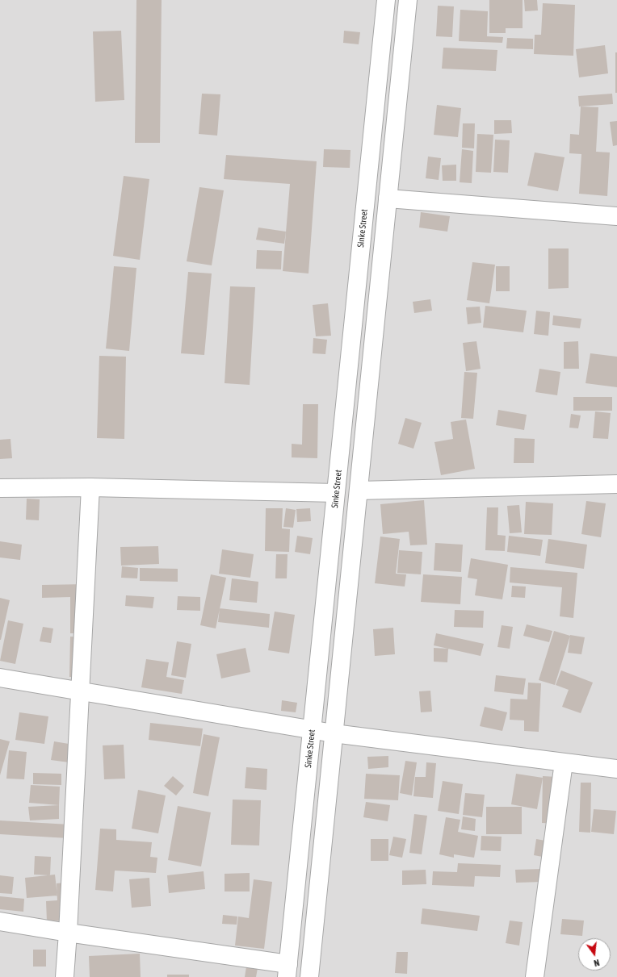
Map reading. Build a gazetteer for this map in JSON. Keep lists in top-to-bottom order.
{
  "streets": {
    "street": ["Sinke Street"]
  },
  "north": "bottom"
}
